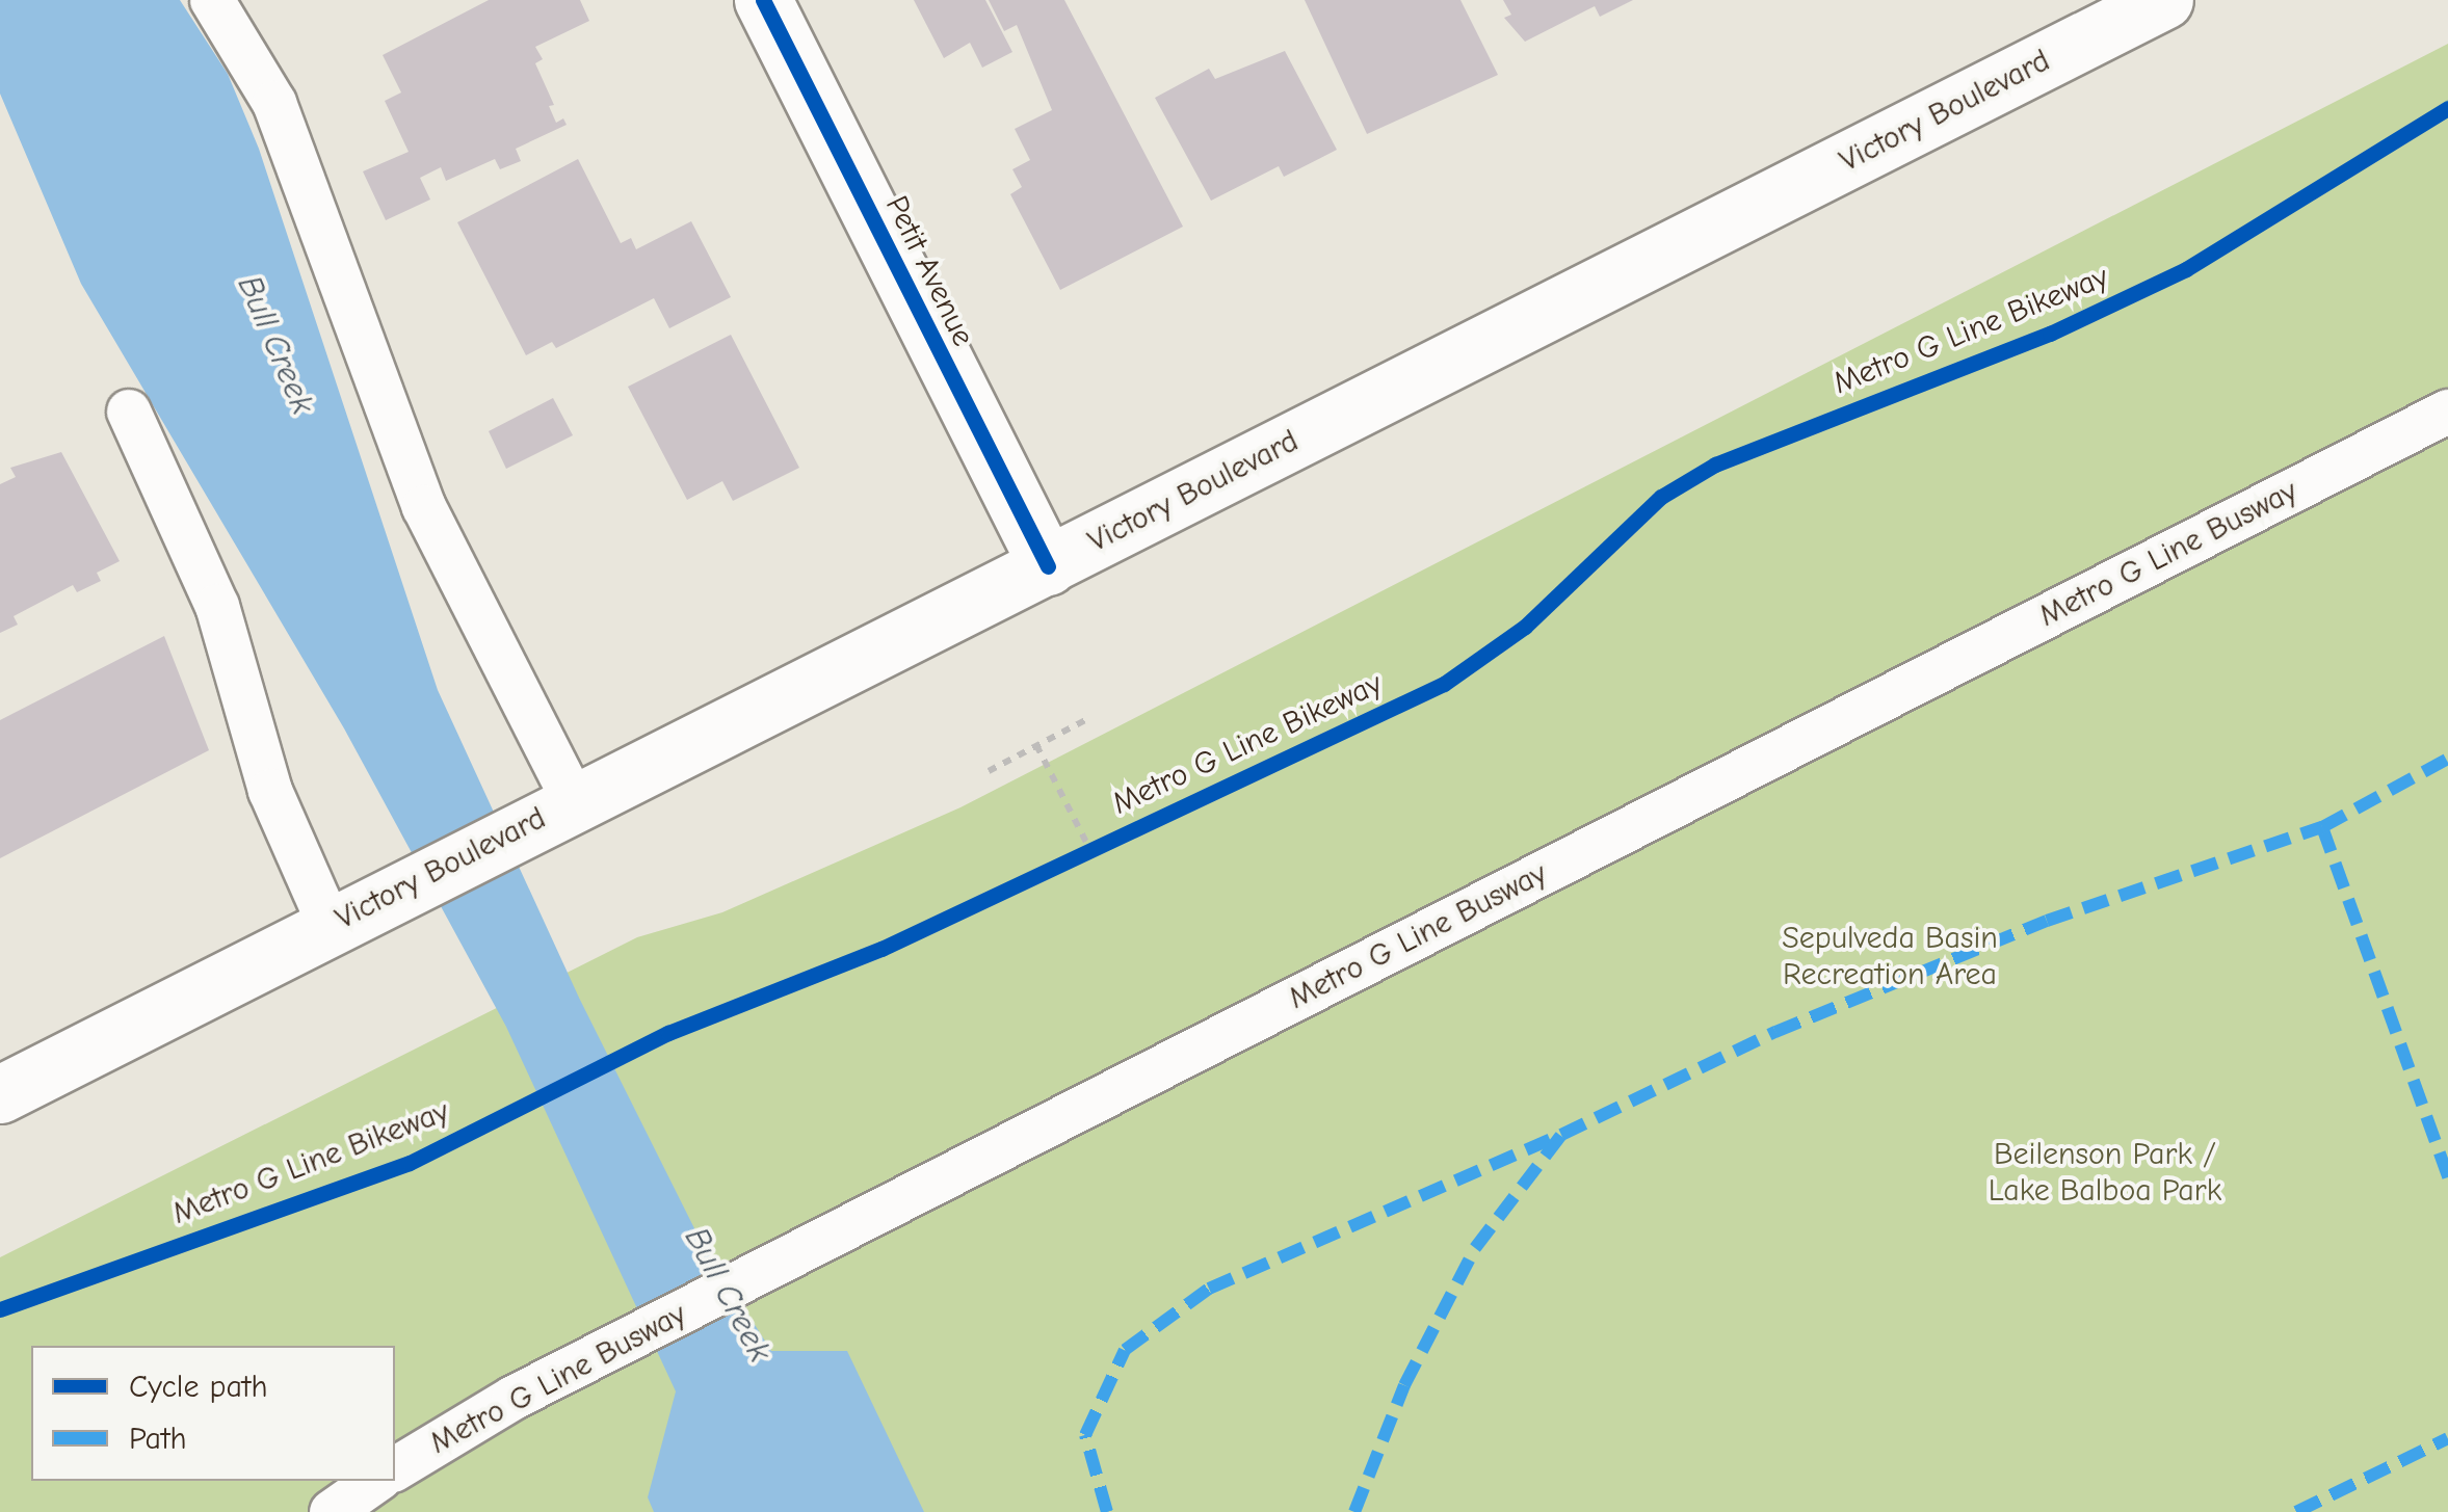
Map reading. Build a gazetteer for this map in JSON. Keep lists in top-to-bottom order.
{
  "streets": {
    "main road": ["Victory Boulevard", "Petit Avenue"],
    "lane": ["Metro G Line Busway"],
    "cycle path": ["Metro G Line Bikeway"]
  },
  "crossings": [
    ["Victory Boulevard", "Petit Avenue"]
  ],
  "water": ["Bull Creek"],
  "parks": ["Sepulveda Basin Recreation Area", "Beilenson Park / Lake Balboa Park"],
  "legend": ["Cycle path", "Path"]
}
